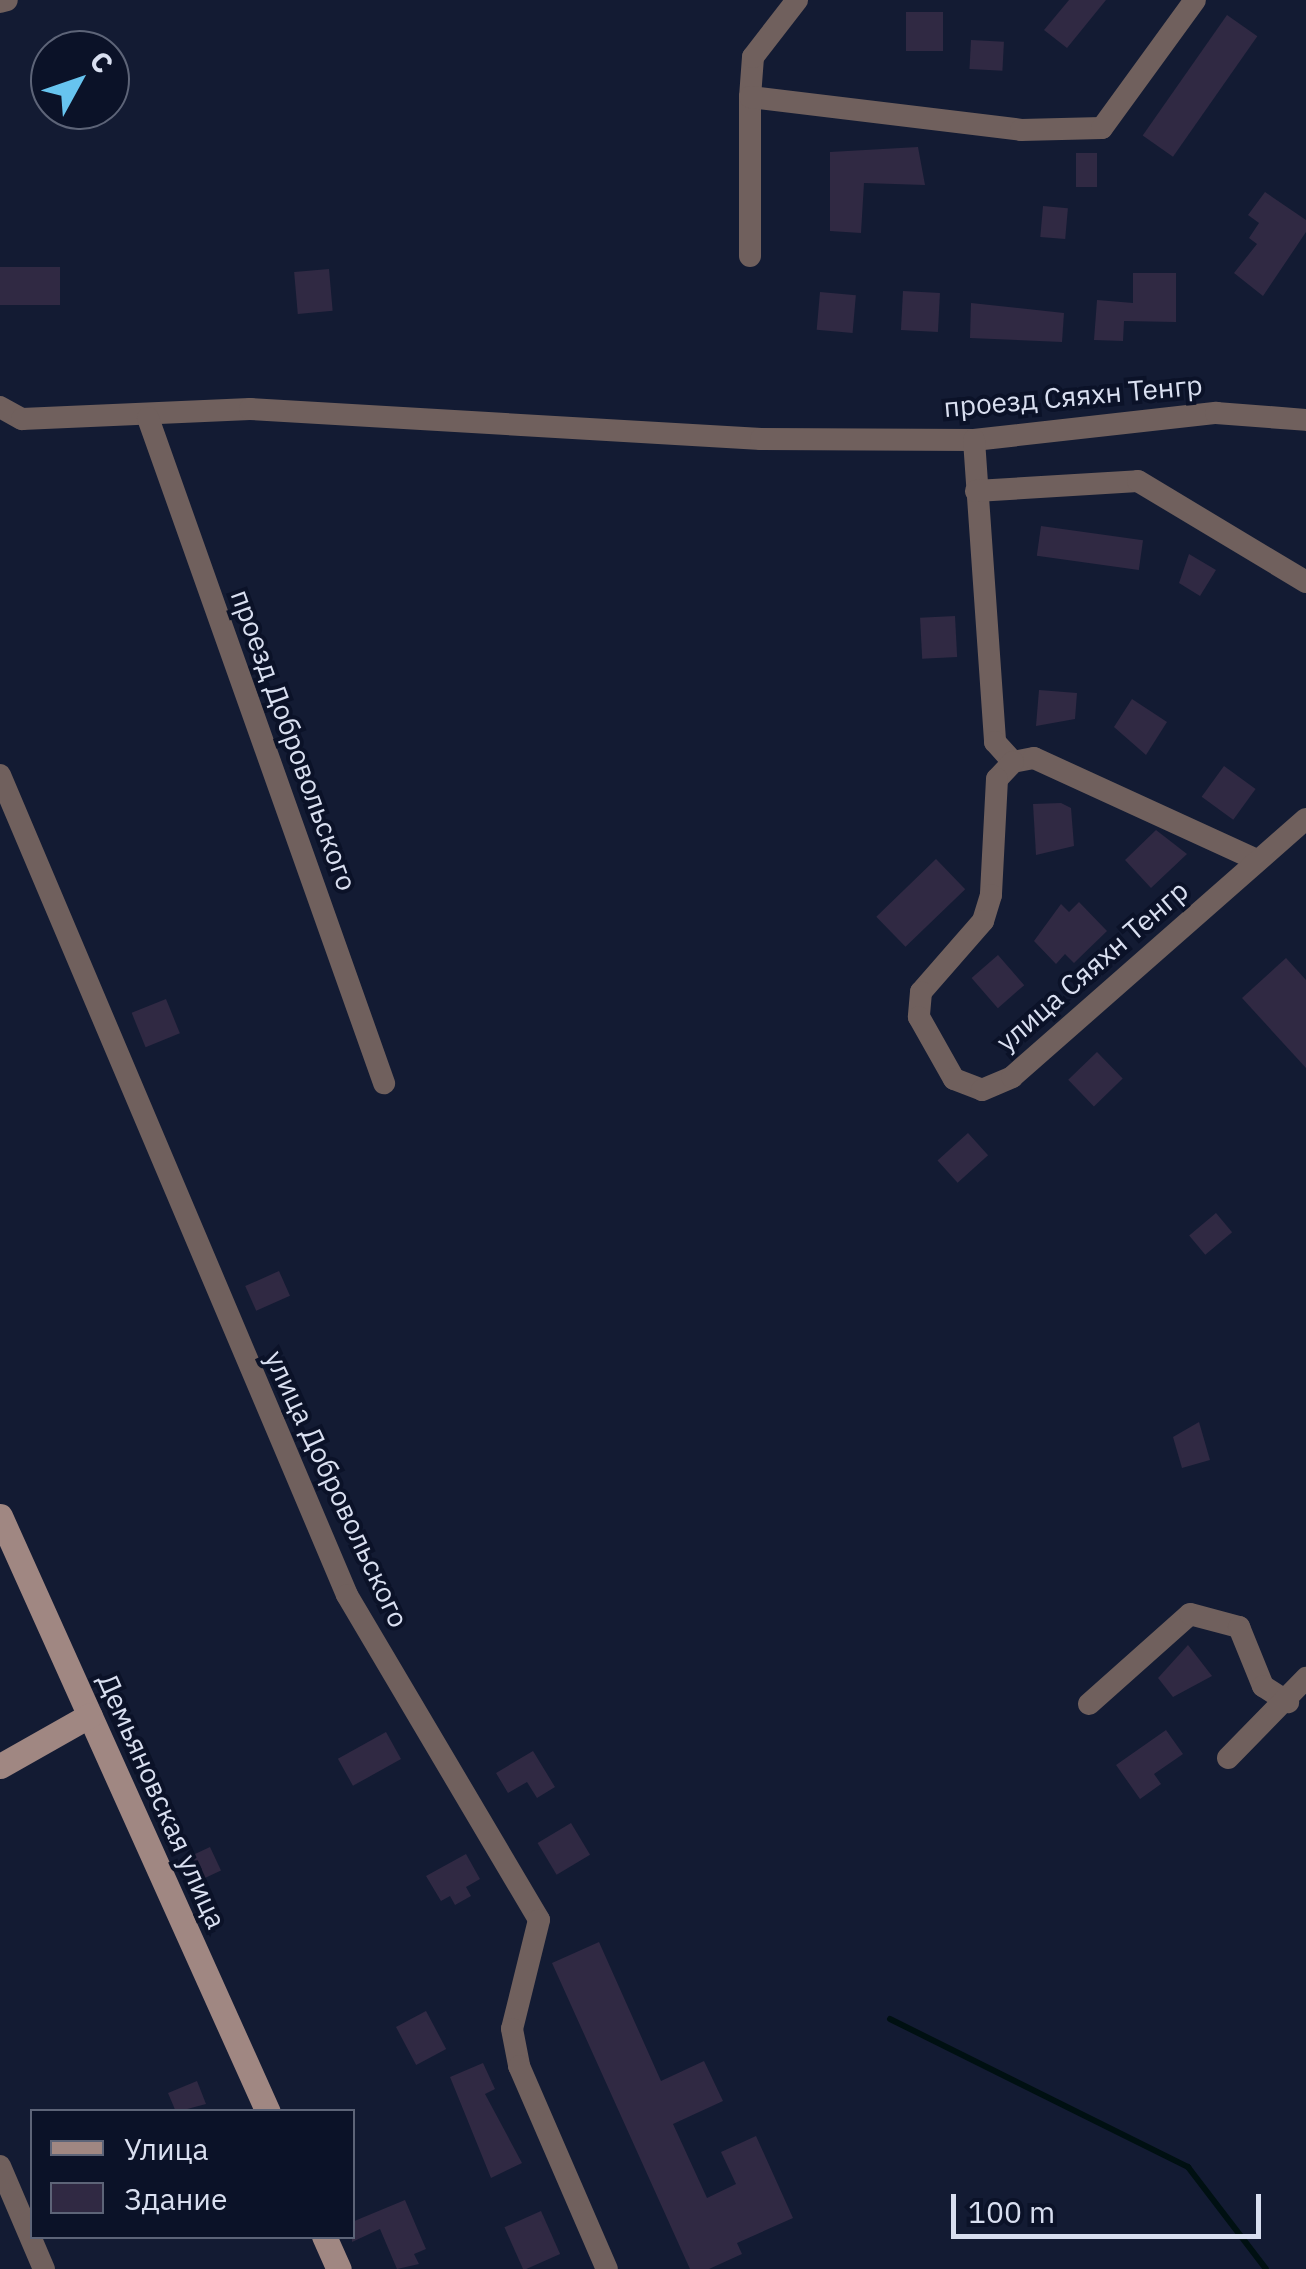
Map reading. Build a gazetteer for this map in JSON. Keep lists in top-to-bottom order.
{
  "streets": {
    "street": [
      "проезд Сяяхн Тенгр",
      "проезд Добровольского",
      "улица Сяяхн Тенгр",
      "улица Добровольского",
      "Демьяновская улица"
    ]
  },
  "crossings": [
    ["проезд Сяяхн Тенгр", "проезд Добровольского"]
  ],
  "legend": ["Улица", "Здание"],
  "scale_bar": "100 m",
  "north": "top right"
}
